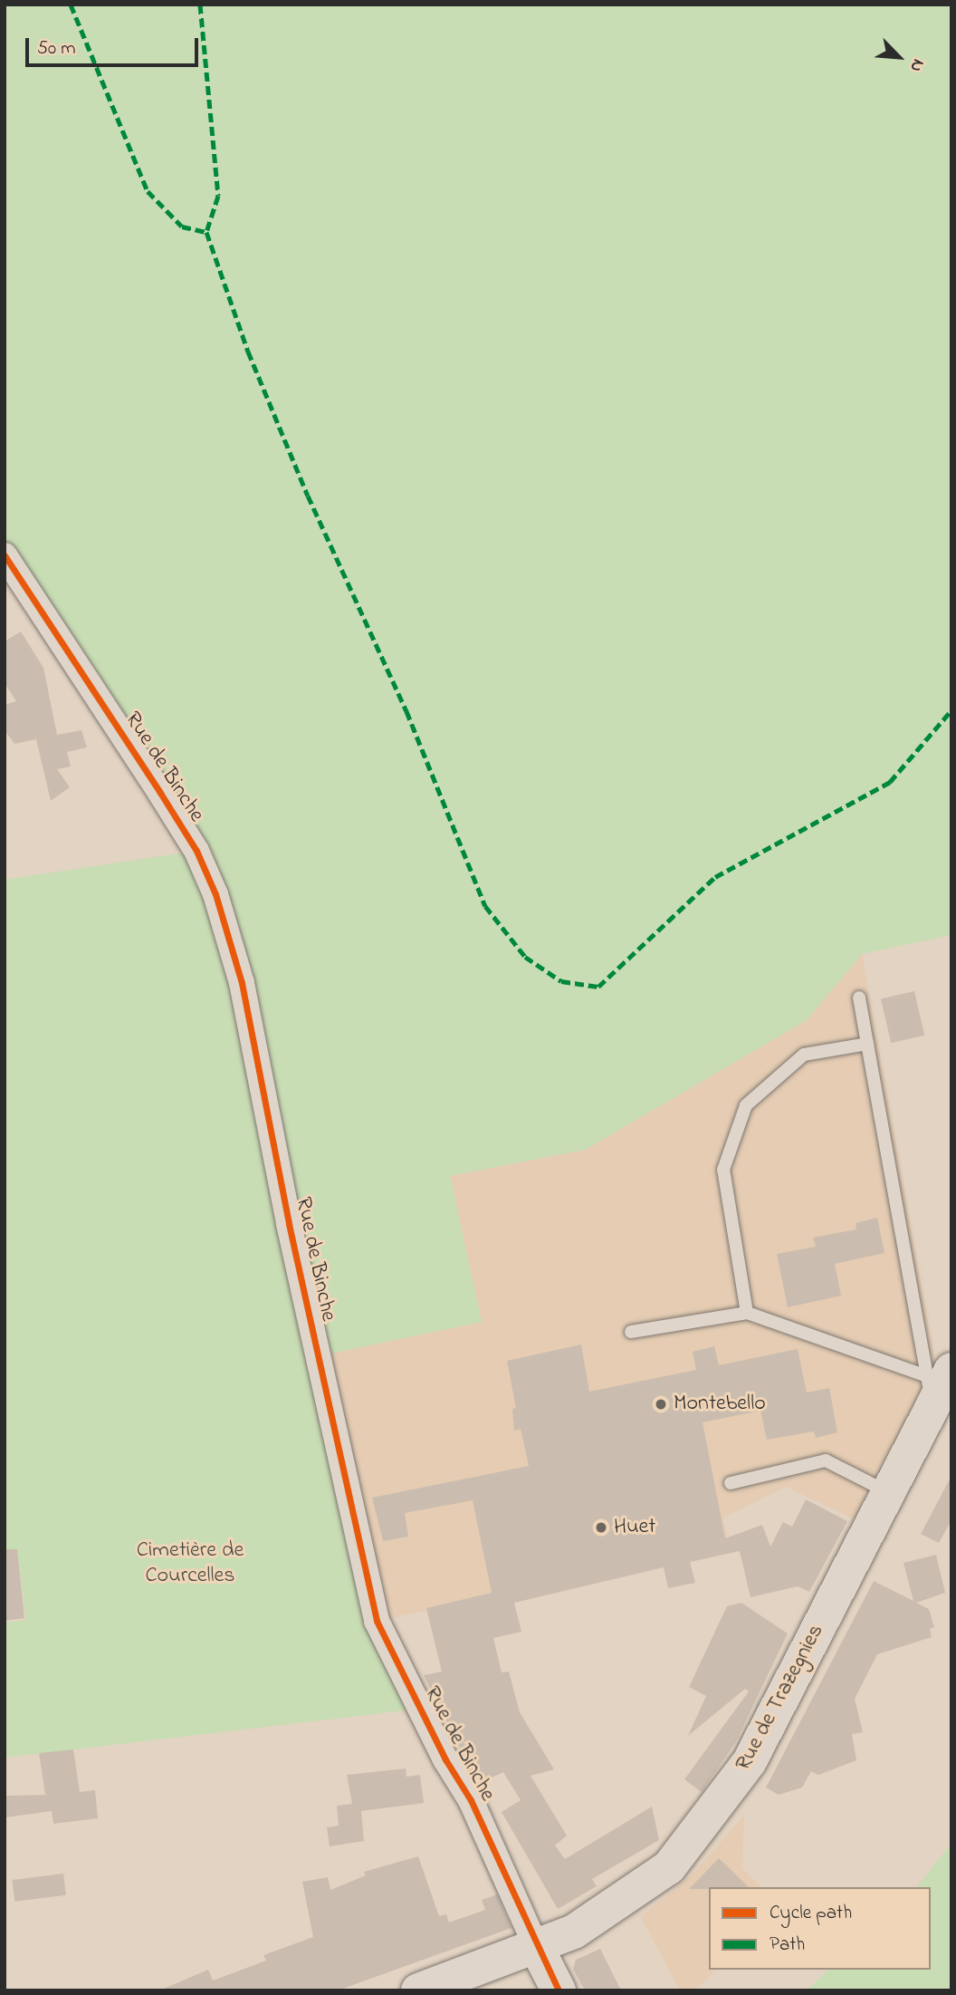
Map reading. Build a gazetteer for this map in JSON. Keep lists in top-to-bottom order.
{
  "streets": {
    "main road": ["Rue de Binche", "Rue de Trazegnies"]
  },
  "crossings": [
    ["Rue de Binche", "Rue de Trazegnies"]
  ],
  "parks": ["Cimetière de Courcelles"],
  "places": ["Montebello", "Huet"],
  "legend": ["Cycle path", "Path"],
  "scale_bar": "50 m",
  "north": "bottom right"
}
